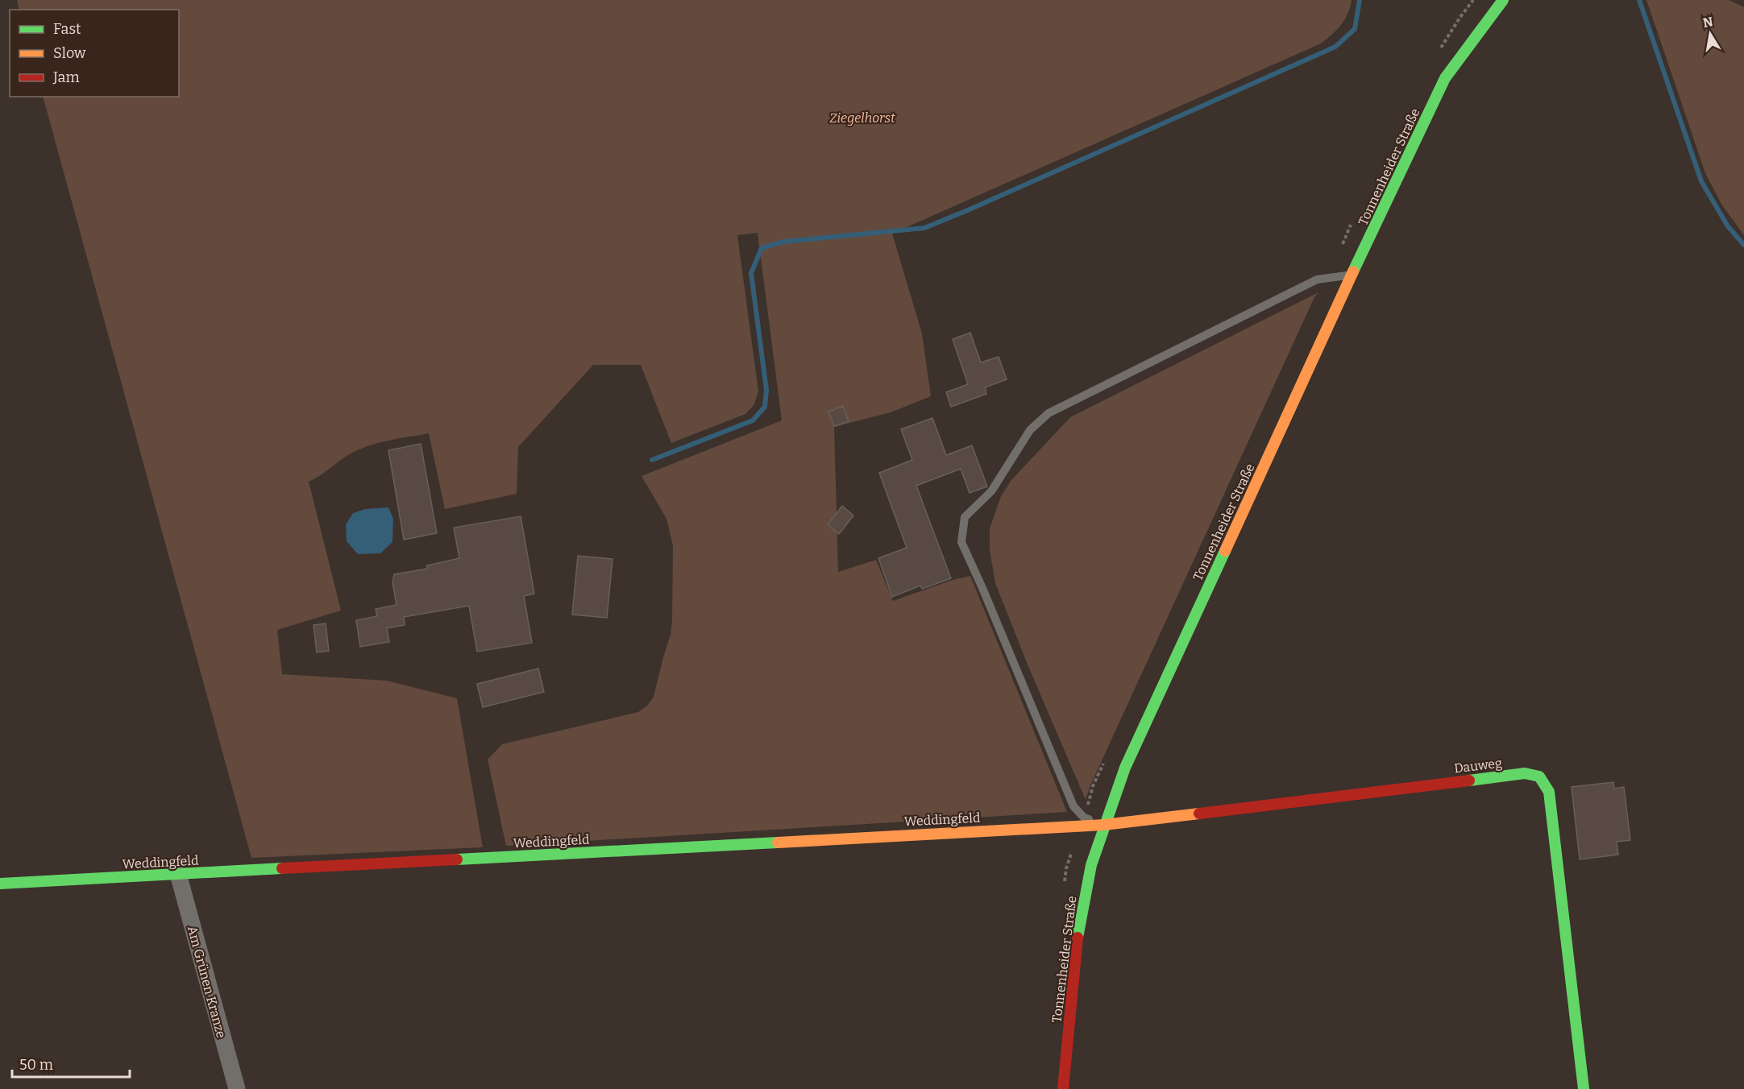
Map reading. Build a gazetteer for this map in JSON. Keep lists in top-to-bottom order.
{
  "streets": {
    "street": [
      "Tonnenheider Straße",
      "Dauweg",
      "Weddingfeld",
      "Am Grünen Kranze"
    ]
  },
  "crossings": [
    ["Tonnenheider Straße", "Dauweg"],
    ["Tonnenheider Straße", "Weddingfeld"],
    ["Dauweg", "Weddingfeld"],
    ["Weddingfeld", "Am Grünen Kranze"]
  ],
  "parks": ["Ziegelhorst"],
  "legend": ["Fast", "Slow", "Jam"],
  "scale_bar": "50 m",
  "north": "top"
}
